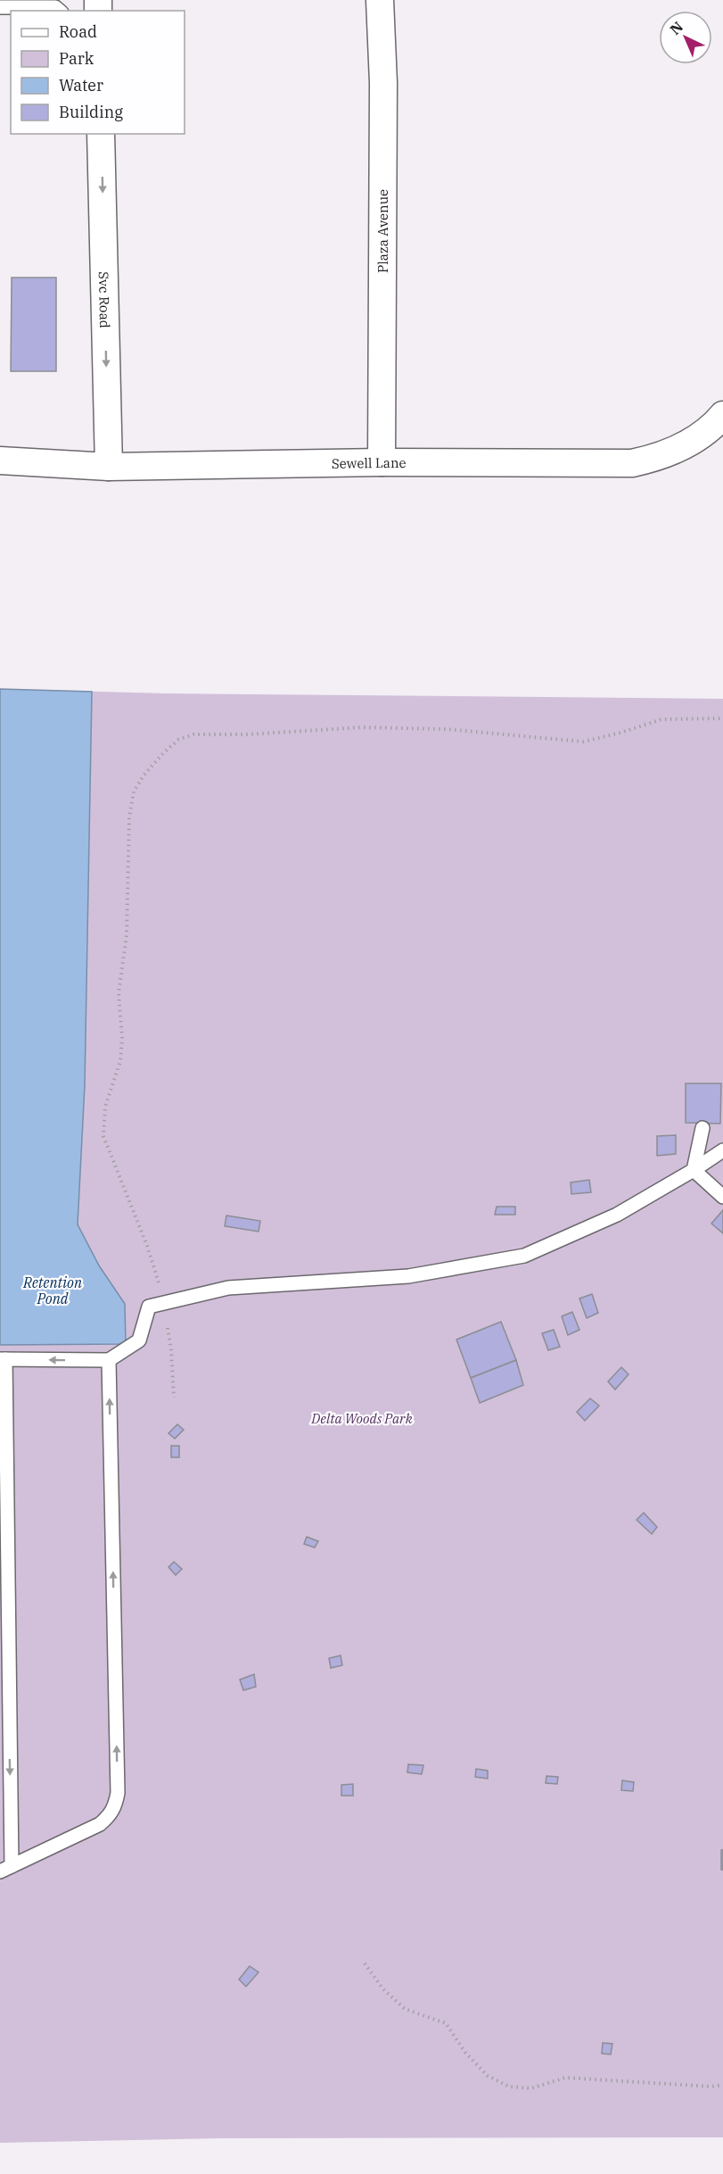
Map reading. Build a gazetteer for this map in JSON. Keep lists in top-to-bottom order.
{
  "streets": {
    "street": ["Plaza Avenue", "Svc Road", "Sewell Lane"]
  },
  "crossings": [
    ["Plaza Avenue", "Sewell Lane"],
    ["Svc Road", "Sewell Lane"]
  ],
  "one_way": ["Svc Road"],
  "water": ["Retention Pond"],
  "parks": ["Delta Woods Park"],
  "legend": [
    "Road",
    "Park",
    "Water",
    "Building"
  ],
  "north": "top left"
}
